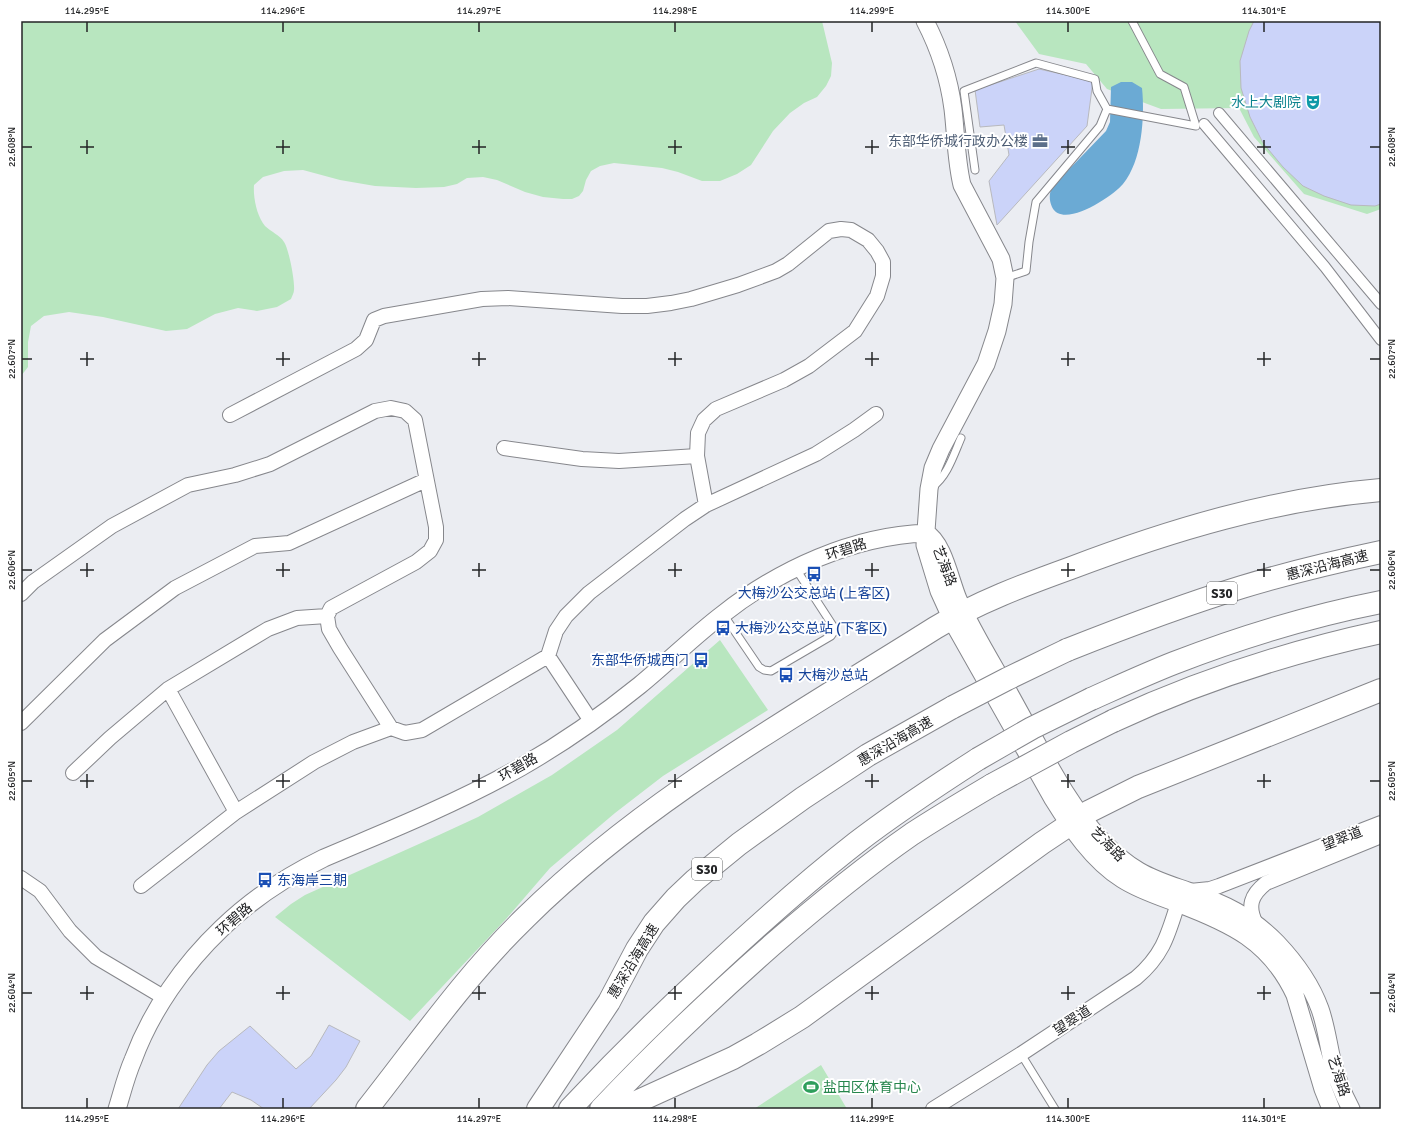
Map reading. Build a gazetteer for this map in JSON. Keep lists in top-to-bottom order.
{
  "streets": {
    "highway": ["惠深沿海高速", "S30"],
    "street": ["环碧路", "艺海路", "望翠道"]
  },
  "crossings": [
    ["环碧路", "艺海路"],
    ["艺海路", "望翠道"]
  ],
  "places": {
    "theatre": ["水上大剧院"],
    "office": ["东部华侨城行政办公楼"],
    "bus stop": [
      "大梅沙公交总站 (上客区)",
      "大梅沙公交总站 (下客区)",
      "东部华侨城西门",
      "大梅沙总站",
      "东海岸三期"
    ],
    "sports": ["盐田区体育中心"]
  },
  "coordinates": [
    "114.295°E",
    "114.296°E",
    "114.297°E",
    "114.298°E",
    "114.299°E",
    "114.300°E",
    "114.301°E",
    "22.608°N",
    "22.607°N",
    "22.606°N",
    "22.605°N",
    "22.604°N"
  ]
}
